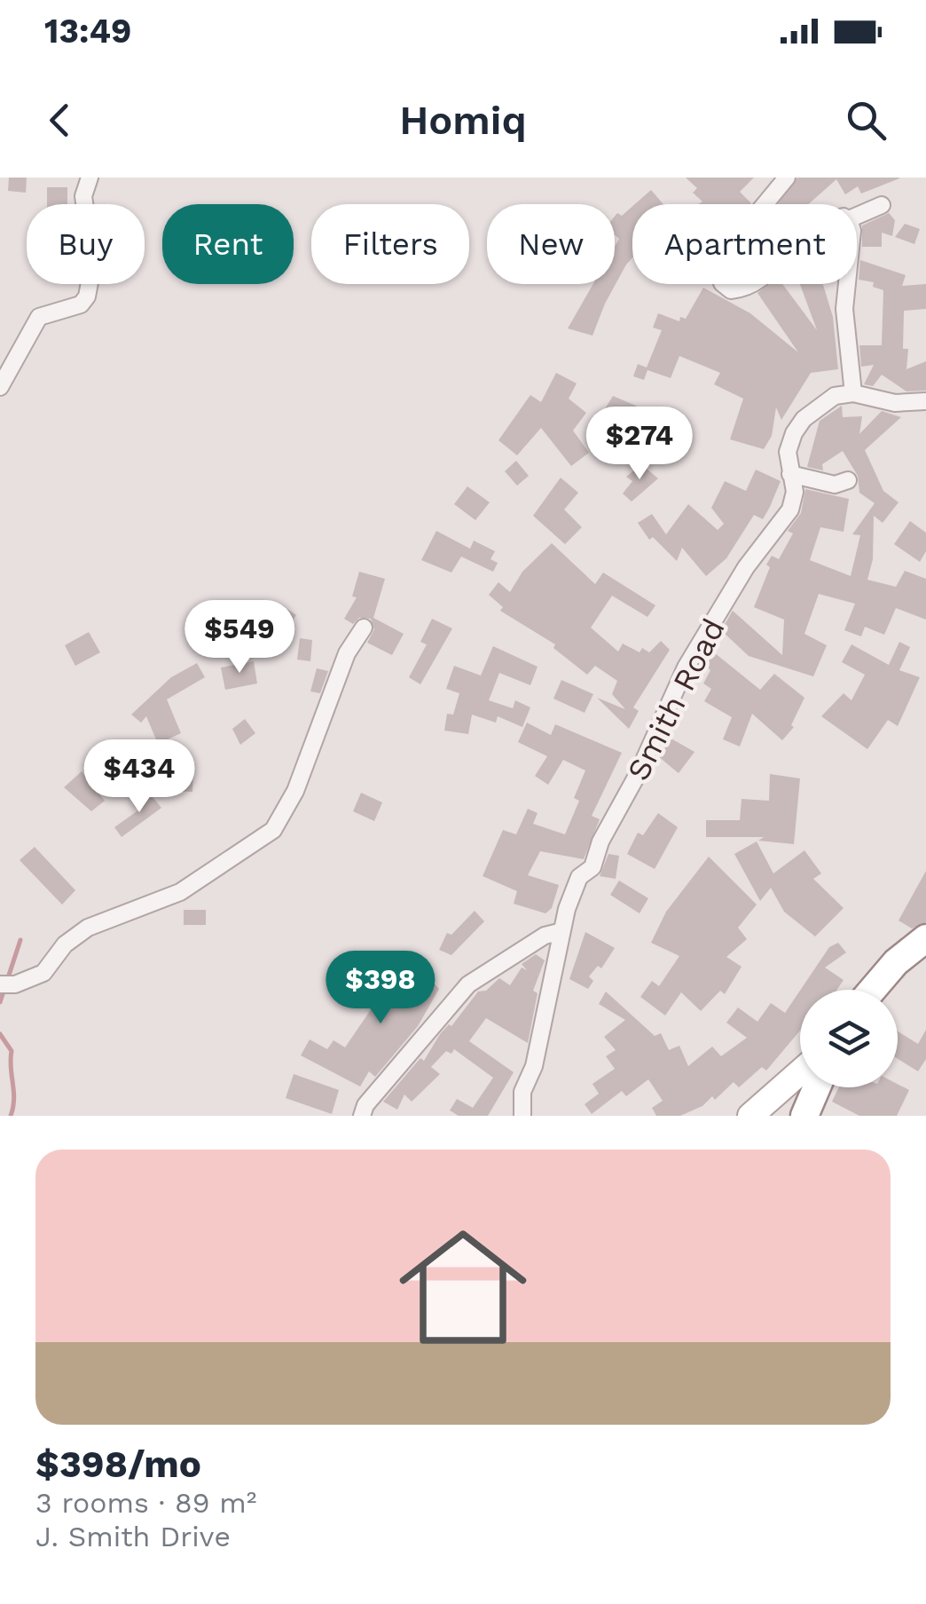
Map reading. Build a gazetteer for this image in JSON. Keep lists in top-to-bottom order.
{
  "streets": {
    "street": ["Smith Road"]
  },
  "page": {
    "status": "13:49",
    "header": "Homiq",
    "chip": [
      "Buy",
      "Rent",
      "Filters",
      "New",
      "Apartment"
    ],
    "price": [
      "$274",
      "$549",
      "$434",
      "$398"
    ],
    "list": [
      {
        "name": "$398/mo",
        "note": "3 rooms · 89 m² · J. Smith Drive"
      }
    ]
  }
}
